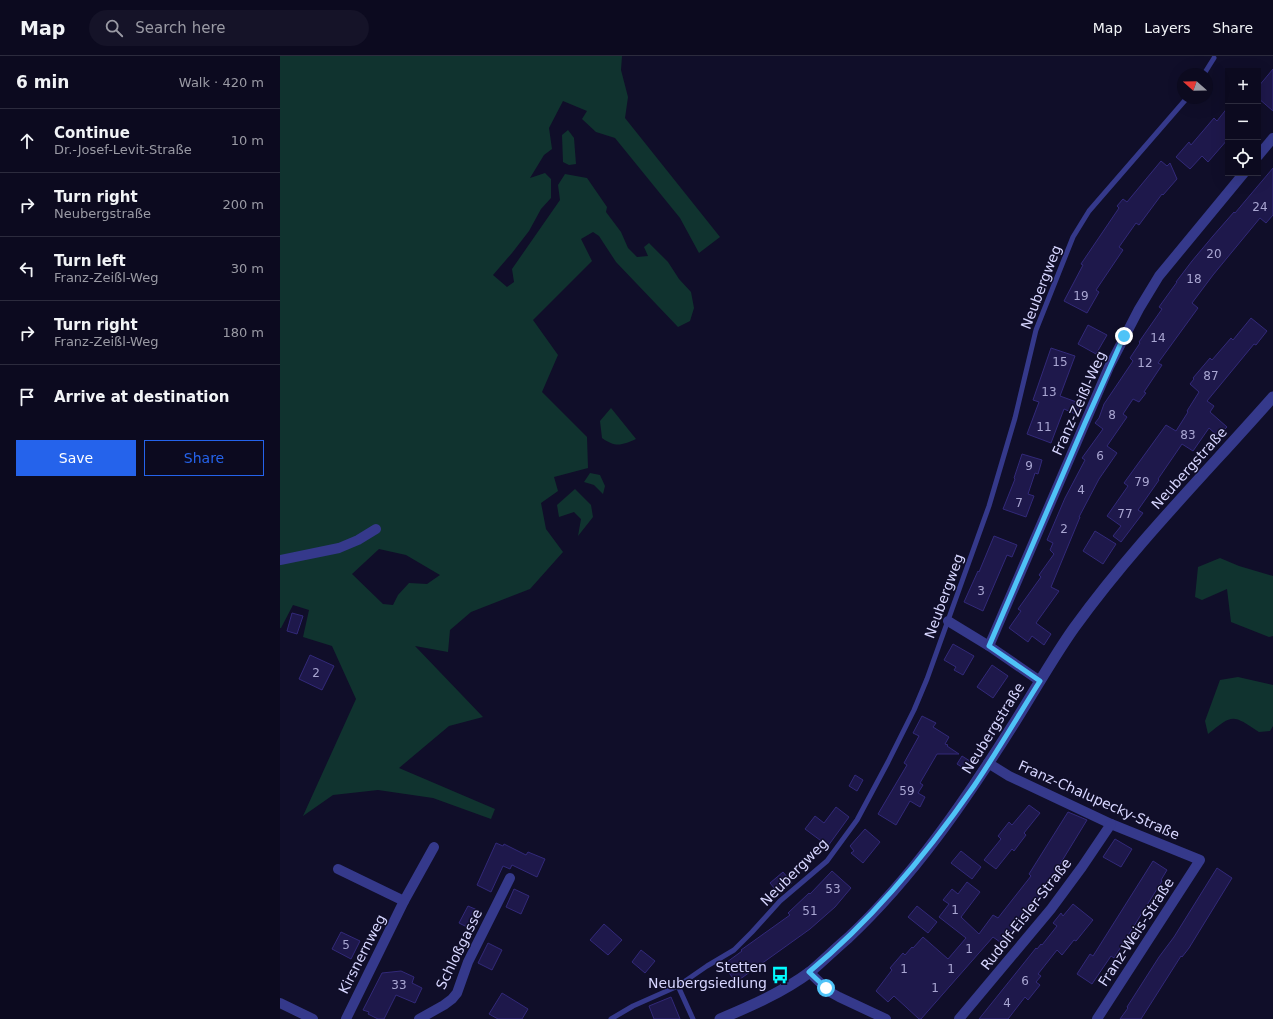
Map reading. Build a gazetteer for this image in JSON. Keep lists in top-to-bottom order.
{
  "streets": {
    "street": [
      "Franz-Zeißl-Weg",
      "Neubergstraße",
      "Franz-Chalupecky-Straße",
      "Rudolf-Eisler-Straße",
      "Franz-Weis-Straße",
      "Schloßgasse",
      "Kirsnernweg"
    ],
    "lane": ["Neubergweg"]
  },
  "crossings": [
    ["Neubergstraße", "Franz-Chalupecky-Straße"],
    ["Franz-Chalupecky-Straße", "Rudolf-Eisler-Straße"],
    ["Franz-Chalupecky-Straße", "Franz-Weis-Straße"]
  ],
  "places": {
    "bus stop": ["Stetten Neubergsiedlung"]
  },
  "house_numbers": [
    "24",
    "20",
    "18",
    "19",
    "14",
    "15",
    "12",
    "87",
    "13",
    "8",
    "11",
    "83",
    "6",
    "9",
    "79",
    "4",
    "7",
    "77",
    "2",
    "3",
    "2",
    "59",
    "53",
    "1",
    "51",
    "5",
    "1",
    "1",
    "1",
    "6",
    "33",
    "1",
    "4"
  ],
  "north": "left",
  "page": {
    "header": "Map",
    "search": "Search here",
    "nav": ["Map", "Layers", "Share"],
    "heading": ["6 min", "Walk · 420 m"],
    "map_buttons": ["+", "−"],
    "list": [
      ["Continue", "Dr.-Josef-Levit-Straße", "10 m"],
      ["Turn right", "Neubergstraße", "200 m"],
      ["Turn left", "Franz-Zeißl-Weg", "30 m"],
      ["Turn right", "Franz-Zeißl-Weg", "180 m"],
      "Arrive at destination"
    ],
    "buttons": ["Save", "Share"]
  }
}
